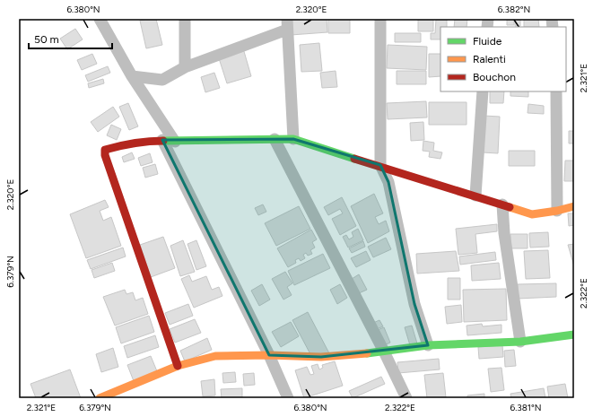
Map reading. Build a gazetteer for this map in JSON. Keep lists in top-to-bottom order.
{
  "legend": ["Fluide", "Ralenti", "Bouchon"],
  "scale_bar": "50 m",
  "coordinates": [
    "6.380°N",
    "2.320°E",
    "6.382°N",
    "2.321°E",
    "6.379°N",
    "2.322°E",
    "6.381°N"
  ]
}
